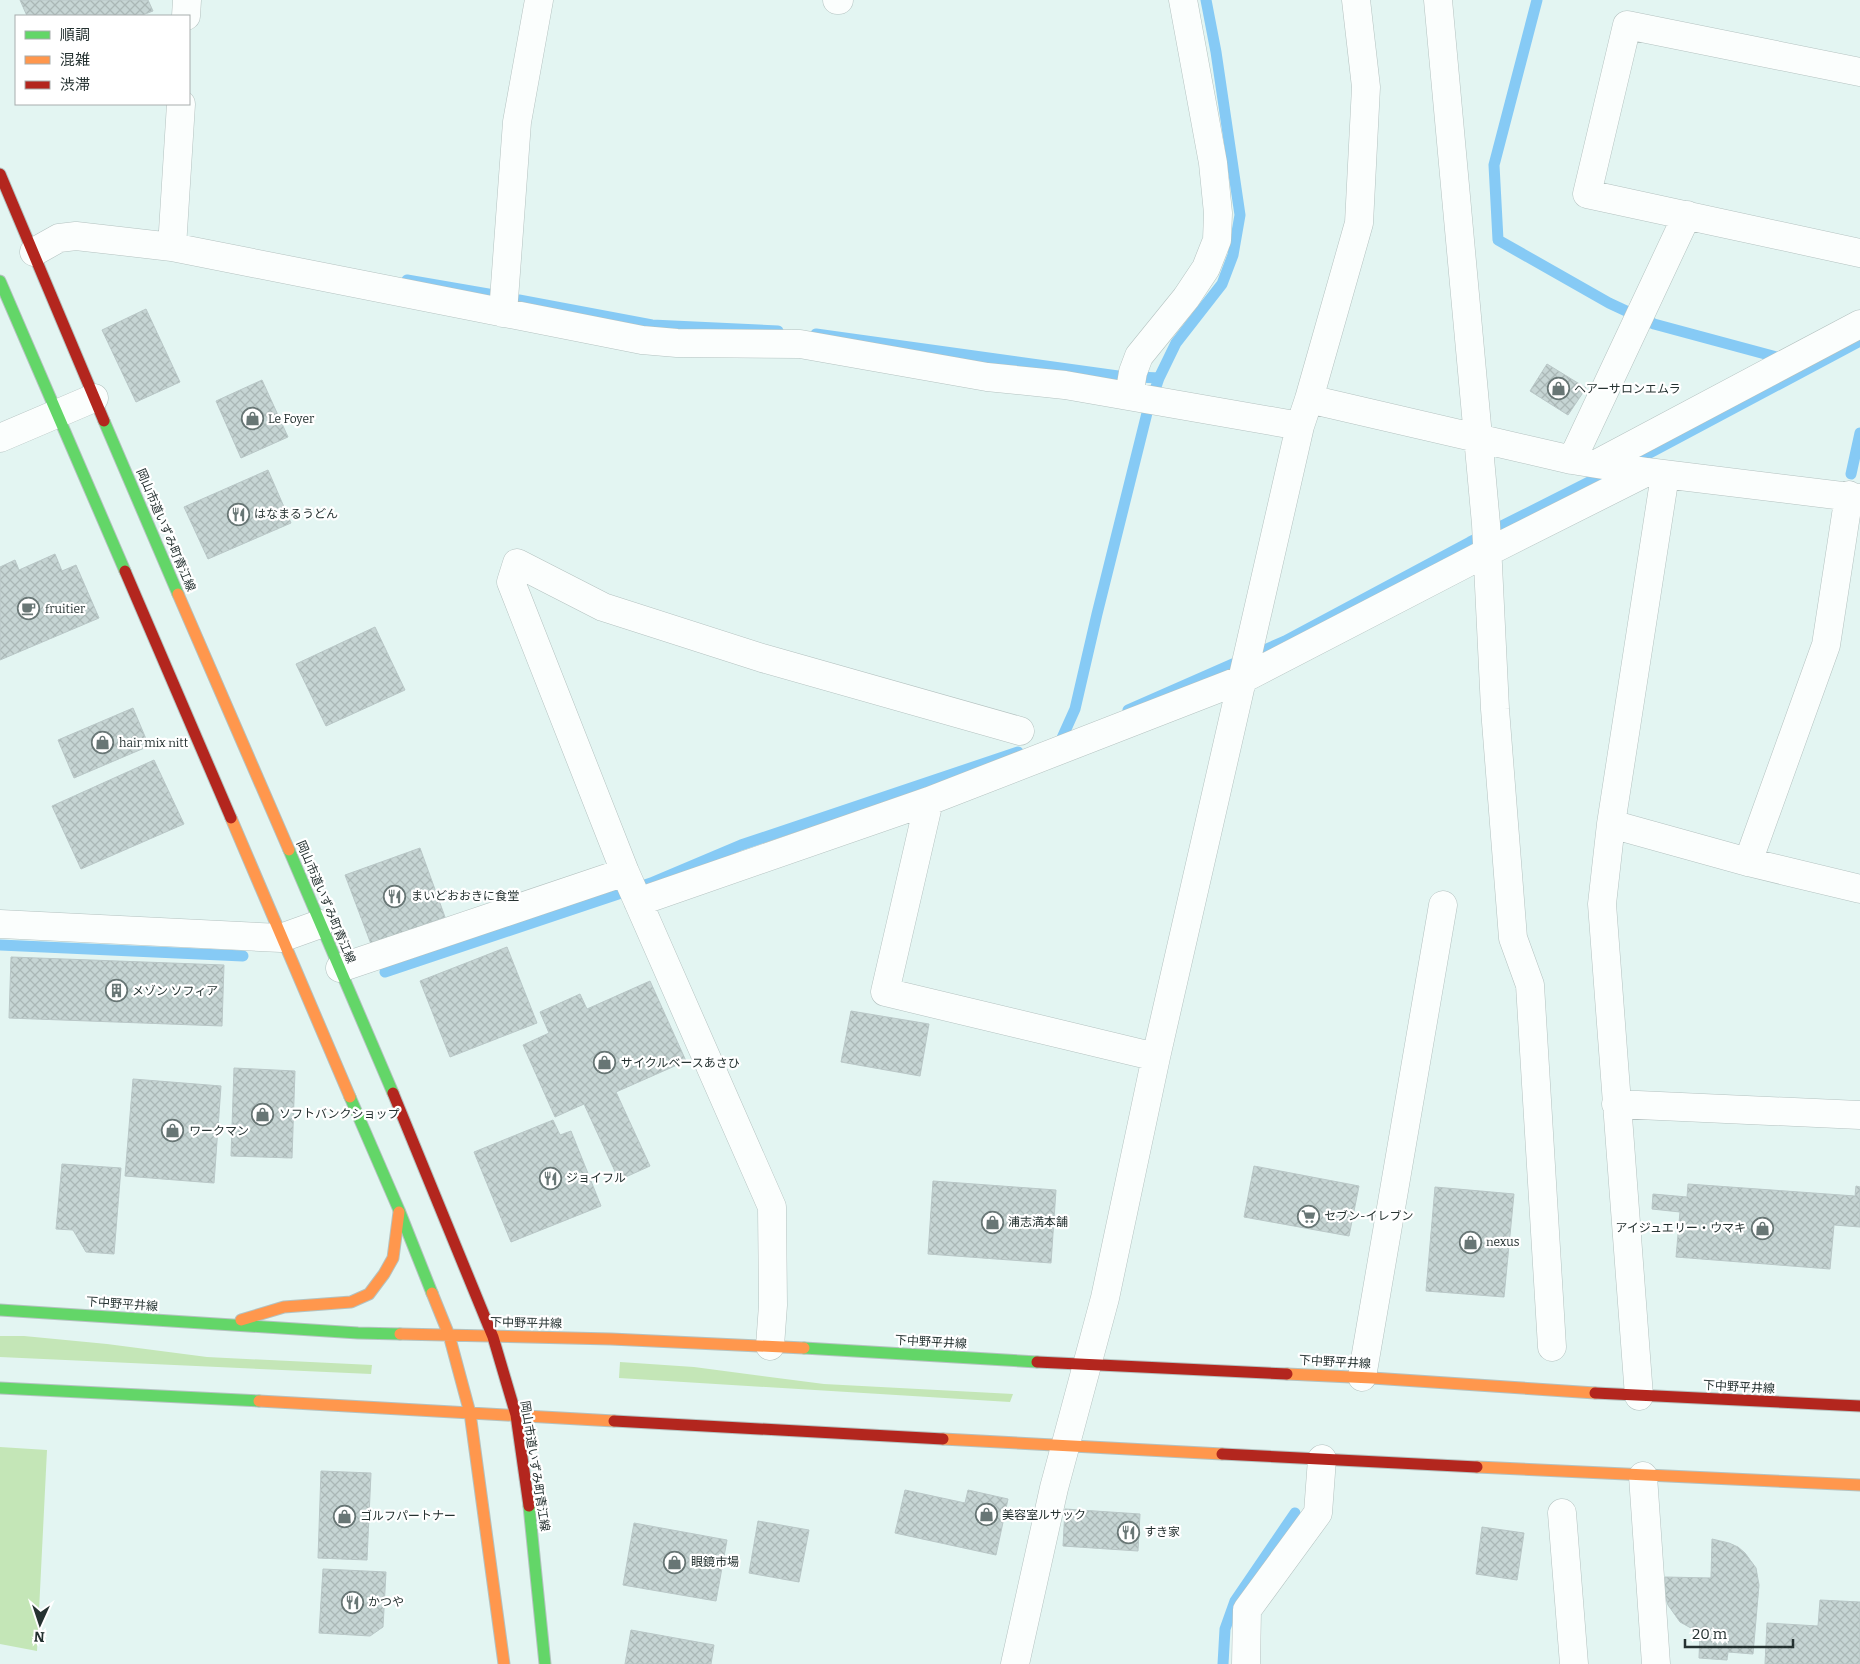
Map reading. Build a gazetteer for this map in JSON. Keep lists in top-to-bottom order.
{
  "streets": {
    "street": ["岡山市道いずみ町青江線", "下中野平井線"]
  },
  "crossings": [
    ["岡山市道いずみ町青江線", "下中野平井線"]
  ],
  "places": {
    "shop": [
      "ヘアーサロンエムラ",
      "Le Foyer",
      "hair mix nitt",
      "サイクルベースあさひ",
      "ソフトバンクショップ",
      "ワークマン",
      "浦志満本舗",
      "アイジュエリー・ウマキ",
      "nexus",
      "美容室ルサック",
      "ゴルフパートナー",
      "眼鏡市場"
    ],
    "restaurant": [
      "はなまるうどん",
      "まいどおおきに食堂",
      "ジョイフル",
      "すき家",
      "かつや"
    ],
    "cafe": ["fruitier"],
    "building": ["メゾン ソフィア"],
    "supermarket": ["セブン-イレブン"]
  },
  "legend": ["順調", "混雑", "渋滞"],
  "scale_bar": "20 m",
  "north": "bottom"
}
